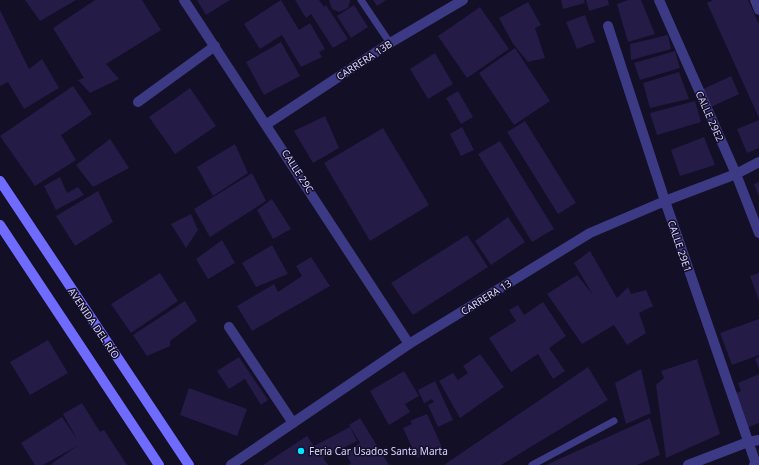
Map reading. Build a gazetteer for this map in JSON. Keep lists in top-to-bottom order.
{
  "streets": {
    "main road": ["AVENIDA DEL RÍO"],
    "street": [
      "CARRERA 13B",
      "CALLE 29E2",
      "CALLE 29C",
      "CALLE 29E1",
      "CARRERA 13"
    ]
  },
  "crossings": [
    ["CARRERA 13B", "CALLE 29C"],
    ["CALLE 29E2", "CARRERA 13"],
    ["CALLE 29C", "CARRERA 13"],
    ["CALLE 29E1", "CARRERA 13"]
  ],
  "places": ["Feria Car Usados Santa Marta"]
}
